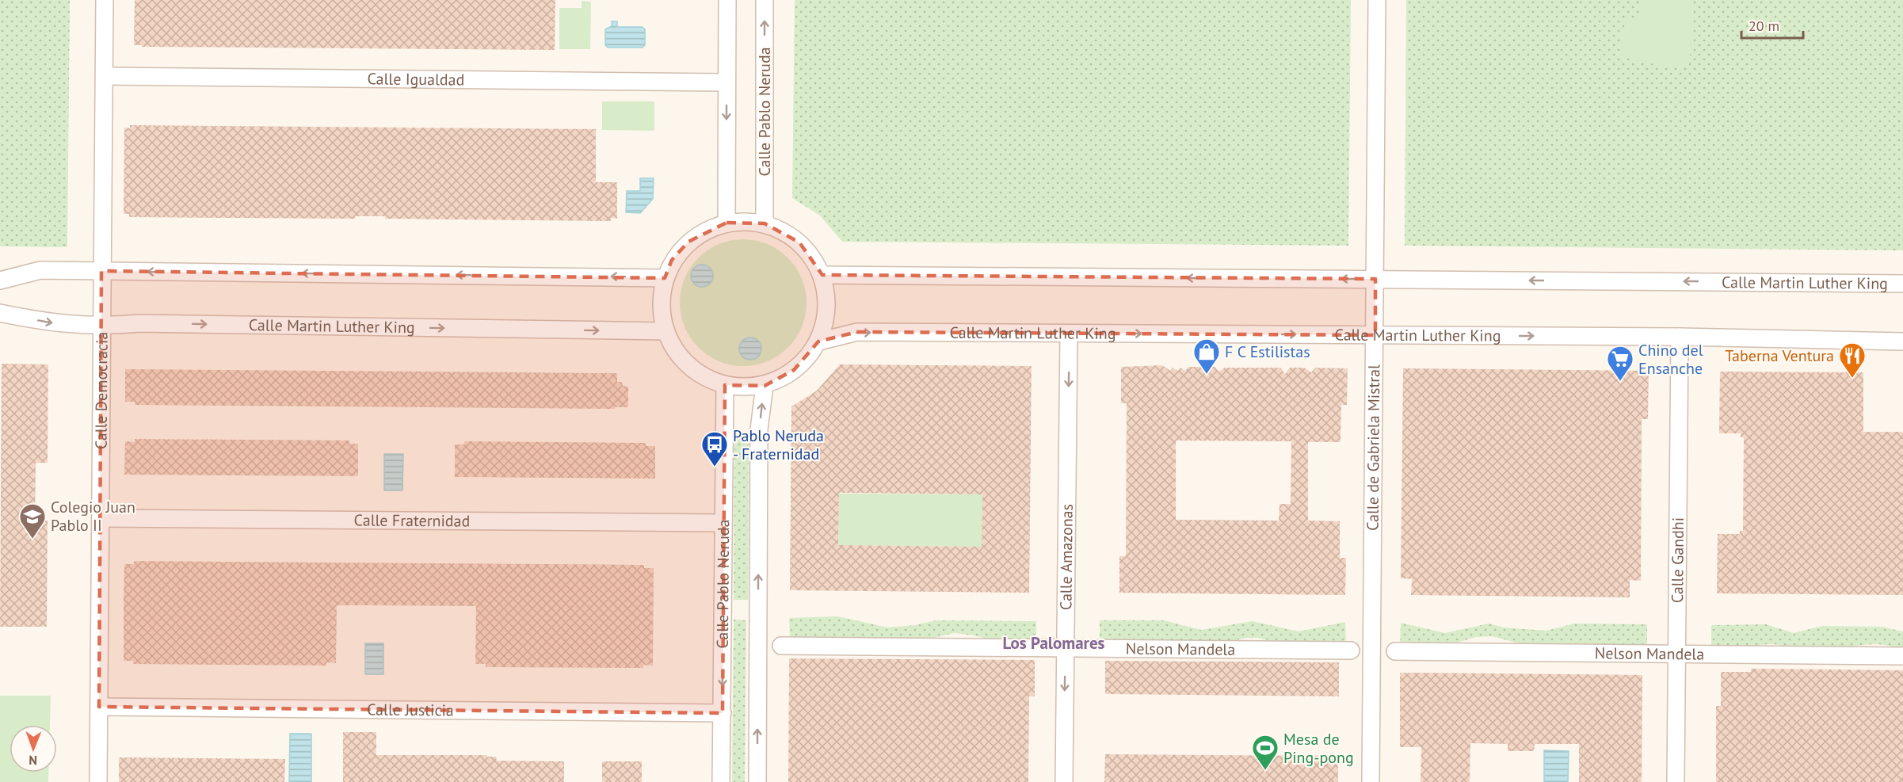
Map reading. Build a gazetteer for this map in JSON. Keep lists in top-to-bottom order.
{
  "streets": {
    "street": [
      "Calle Igualdad",
      "Calle Pablo Neruda",
      "Calle Martin Luther King",
      "Calle Democracia",
      "Calle de Gabriela Mistral",
      "Calle Fraternidad",
      "Calle Amazonas",
      "Calle Gandhi",
      "Nelson Mandela",
      "Calle Justicia"
    ]
  },
  "crossings": [
    ["Calle Igualdad", "Calle Democracia"],
    ["Calle Pablo Neruda", "Calle Martin Luther King"],
    ["Calle Pablo Neruda", "Calle Fraternidad"],
    ["Calle Pablo Neruda", "Calle Justicia"],
    ["Calle Martin Luther King", "Calle Democracia"],
    ["Calle Martin Luther King", "Calle de Gabriela Mistral"],
    ["Calle Martin Luther King", "Calle Amazonas"],
    ["Calle Martin Luther King", "Calle Gandhi"],
    ["Calle Democracia", "Calle Fraternidad"],
    ["Calle Democracia", "Calle Justicia"],
    ["Calle Amazonas", "Nelson Mandela"],
    ["Calle Gandhi", "Nelson Mandela"]
  ],
  "one_way": ["Calle Amazonas"],
  "districts": ["Los Palomares"],
  "places": {
    "shop": ["F C Estilistas"],
    "restaurant": ["Taberna Ventura"],
    "supermarket": ["Chino del Ensanche"],
    "bus stop": ["Pablo Neruda - Fraternidad"],
    "school or university": ["Colegio Juan Pablo II"],
    "sports": ["Mesa de Ping-pong"]
  },
  "scale_bar": "20 m",
  "north": "bottom"
}
